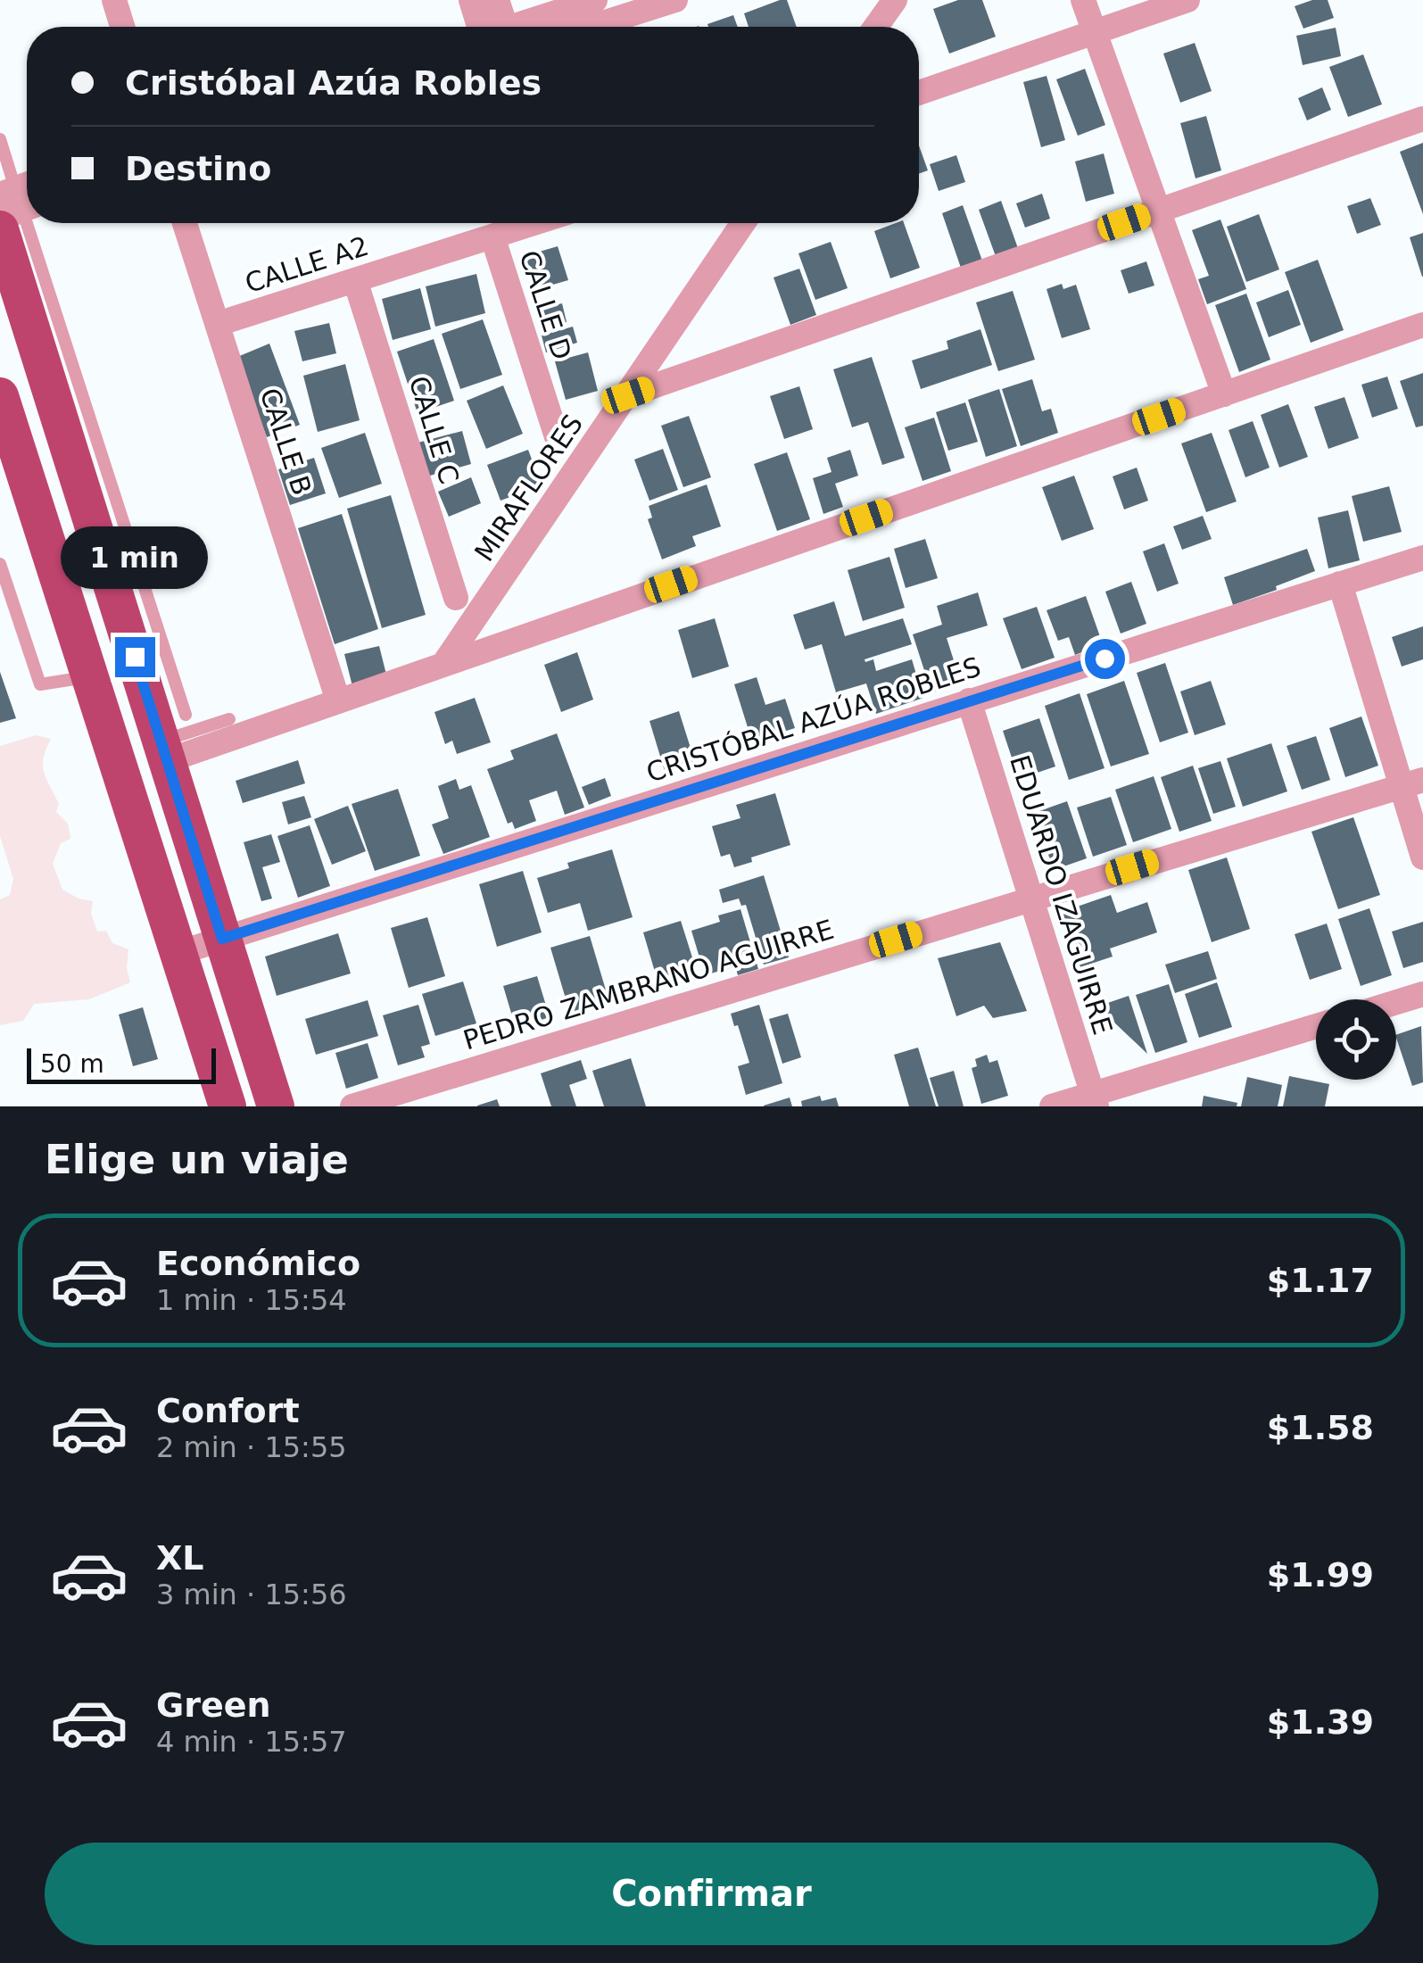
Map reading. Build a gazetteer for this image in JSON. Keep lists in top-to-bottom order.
{
  "streets": {
    "street": [
      "CALLE A2",
      "CALLE D",
      "CALLE C",
      "CALLE B",
      "MIRAFLORES",
      "CRISTÓBAL AZÚA ROBLES",
      "EDUARDO IZAGUIRRE",
      "PEDRO ZAMBRANO AGUIRRE"
    ]
  },
  "crossings": [
    ["CALLE A2", "CALLE D"],
    ["CALLE A2", "CALLE C"],
    ["CALLE A2", "CALLE B"],
    ["CRISTÓBAL AZÚA ROBLES", "EDUARDO IZAGUIRRE"],
    ["EDUARDO IZAGUIRRE", "PEDRO ZAMBRANO AGUIRRE"]
  ],
  "scale_bar": "50 m",
  "page": {
    "banner": ["Cristóbal Azúa Robles", "Destino"],
    "bubble": "1 min",
    "scale": "50 m",
    "heading": "Elige un viaje",
    "list": [
      {
        "name": "Económico",
        "note": "1 min · 15:54",
        "value": "$1.17"
      },
      {
        "name": "Confort",
        "note": "2 min · 15:55",
        "value": "$1.58"
      },
      {
        "name": "XL",
        "note": "3 min · 15:56",
        "value": "$1.99"
      },
      {
        "name": "Green",
        "note": "4 min · 15:57",
        "value": "$1.39"
      }
    ],
    "buttons": "Confirmar"
  }
}
